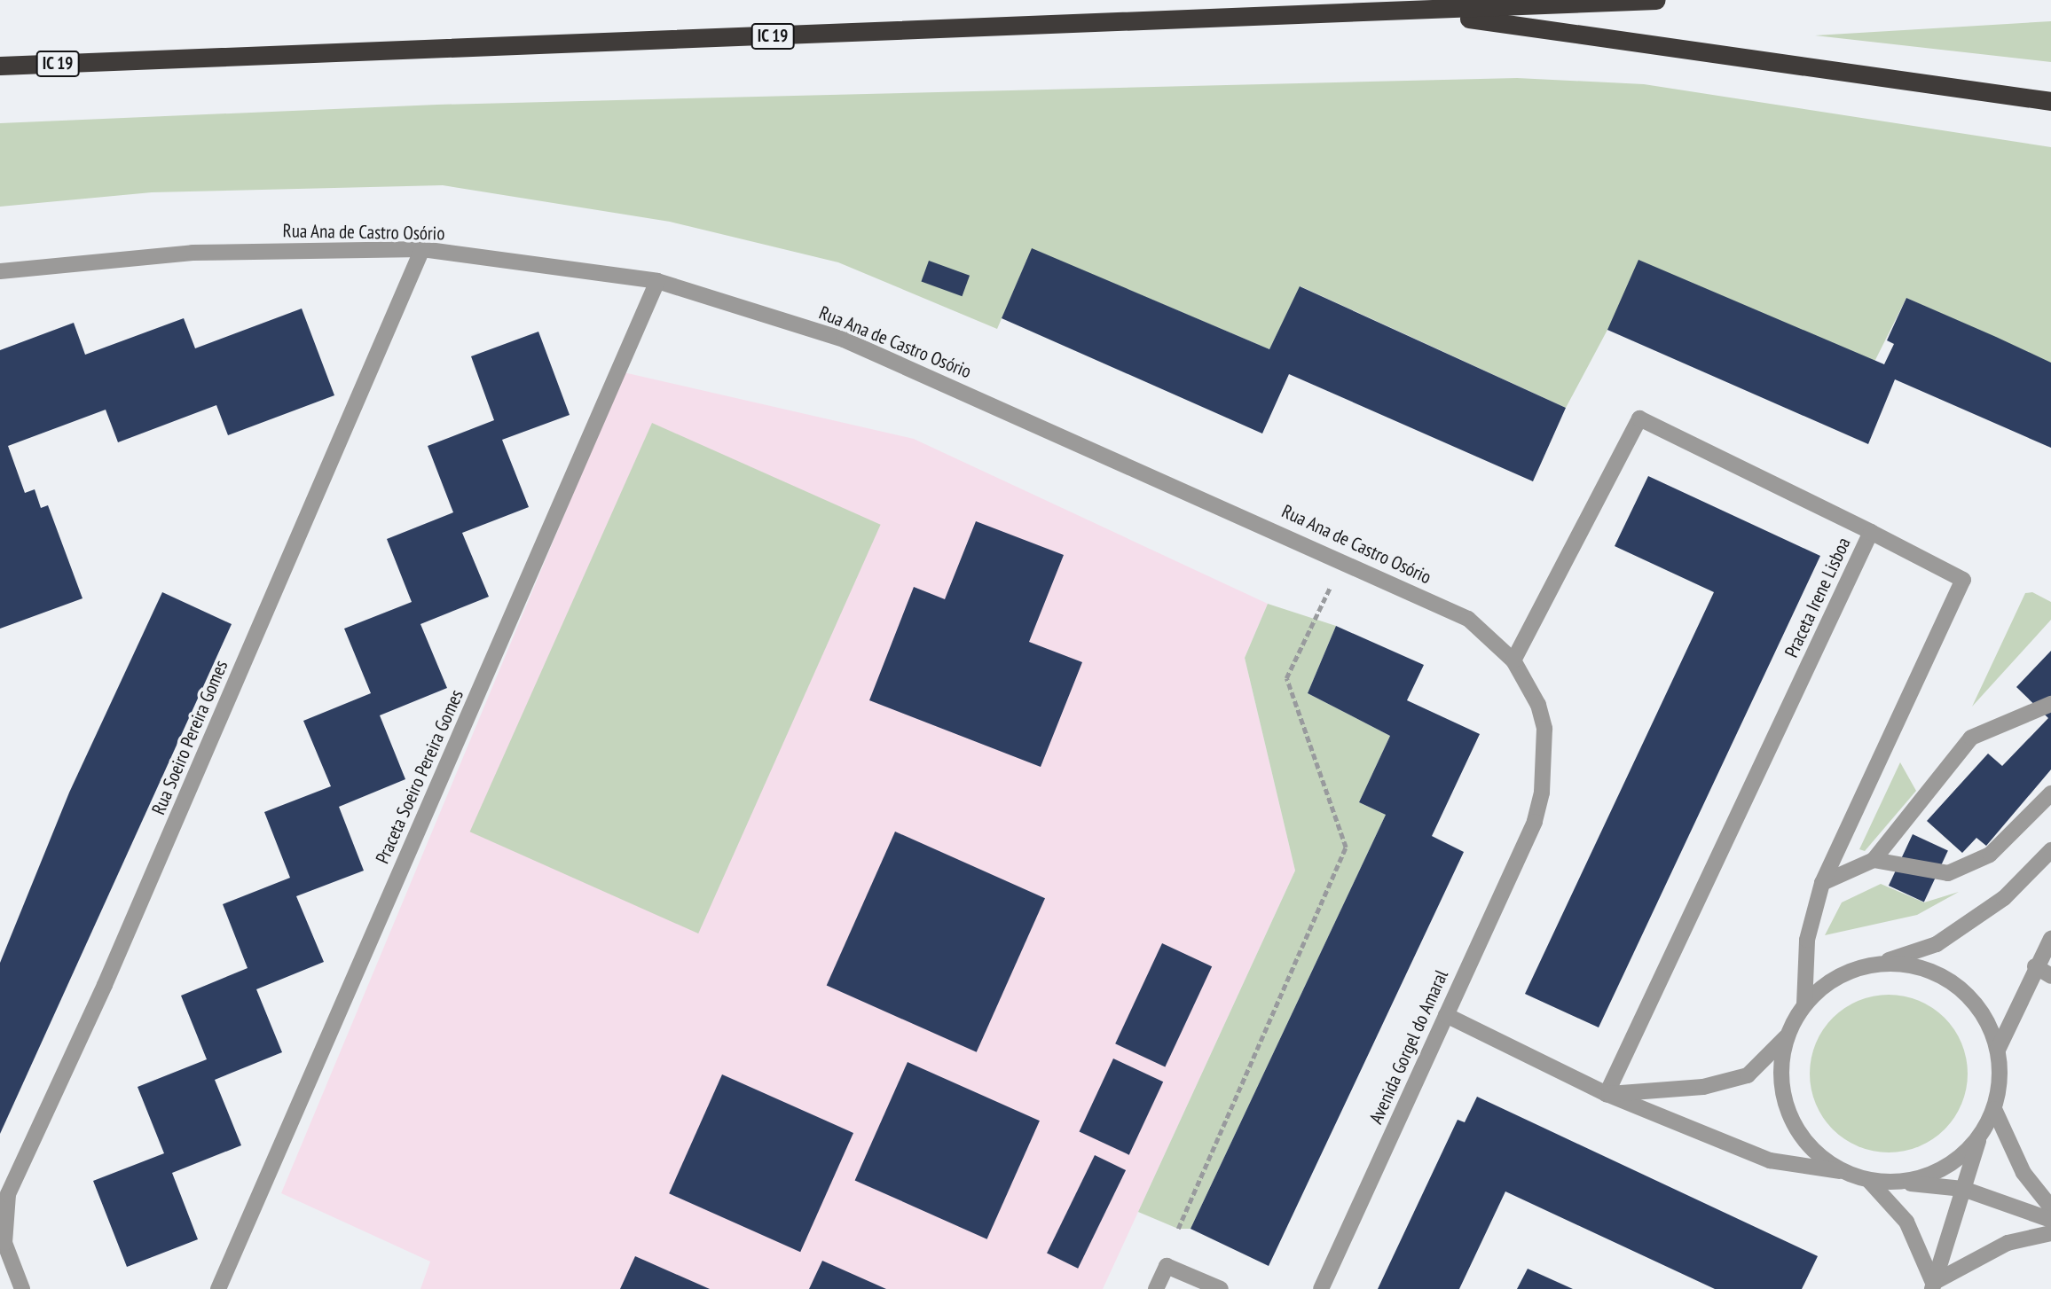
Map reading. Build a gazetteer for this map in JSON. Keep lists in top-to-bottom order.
{
  "streets": {
    "highway": ["IC 19"],
    "street": [
      "Rua Ana de Castro Osório",
      "Praceta Irene Lisboa",
      "Rua Soeiro Pereira Gomes",
      "Praceta Soeiro Pereira Gomes",
      "Avenida Gorgel do Amaral"
    ]
  },
  "crossings": [
    ["Rua Ana de Castro Osório", "Praceta Irene Lisboa"],
    ["Rua Ana de Castro Osório", "Rua Soeiro Pereira Gomes"],
    ["Rua Ana de Castro Osório", "Praceta Soeiro Pereira Gomes"],
    ["Rua Ana de Castro Osório", "Avenida Gorgel do Amaral"]
  ]
}
